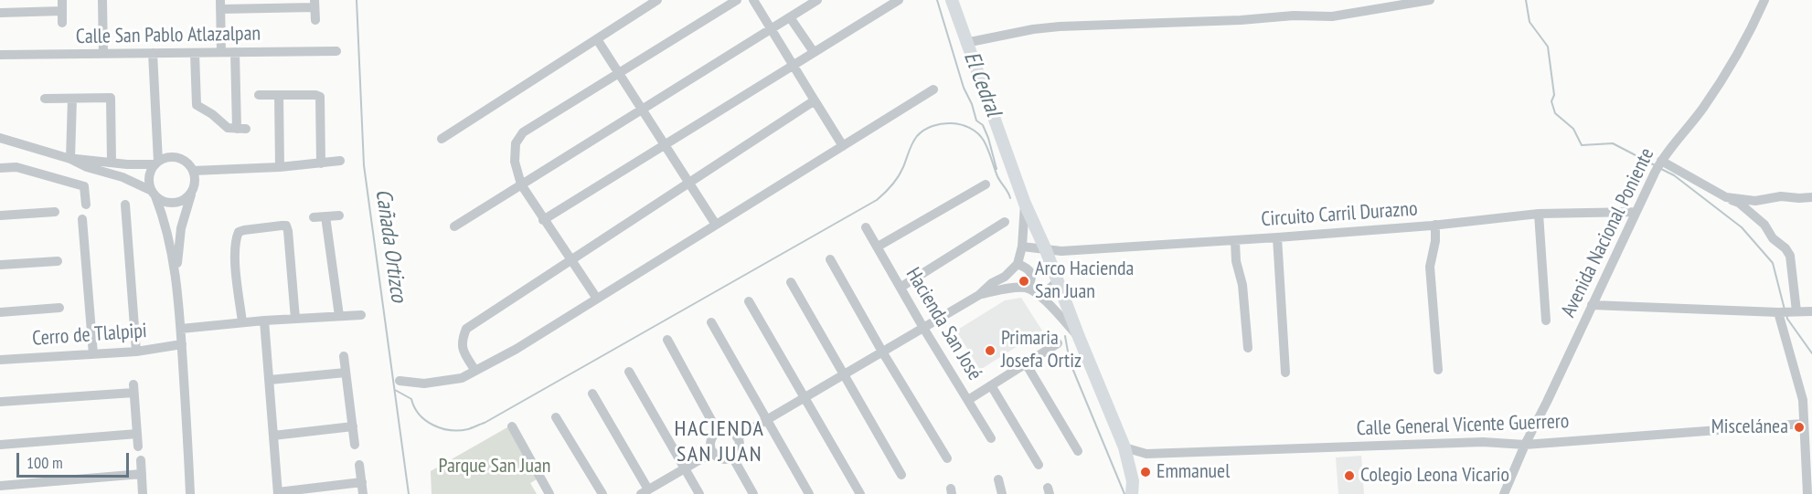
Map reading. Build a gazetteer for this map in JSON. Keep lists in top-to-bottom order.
{
  "streets": {
    "street": [
      "Calle San Pablo Atlazalpan",
      "Circuito Carril Durazno",
      "Avenida Nacional Poniente",
      "Hacienda San José",
      "Cerro de Tlalpipi",
      "Calle General Vicente Guerrero"
    ]
  },
  "crossings": [
    ["Circuito Carril Durazno", "Avenida Nacional Poniente"],
    ["Avenida Nacional Poniente", "Calle General Vicente Guerrero"]
  ],
  "districts": ["HACIENDA SAN JUAN"],
  "water": ["El Cedral", "Cañada Ortizco"],
  "parks": ["Parque San Juan"],
  "places": [
    "Arco Hacienda San Juan",
    "Primaria Josefa Ortiz",
    "Miscelánea",
    "Emmanuel",
    "Colegio Leona Vicario"
  ],
  "scale_bar": "100 m"
}
